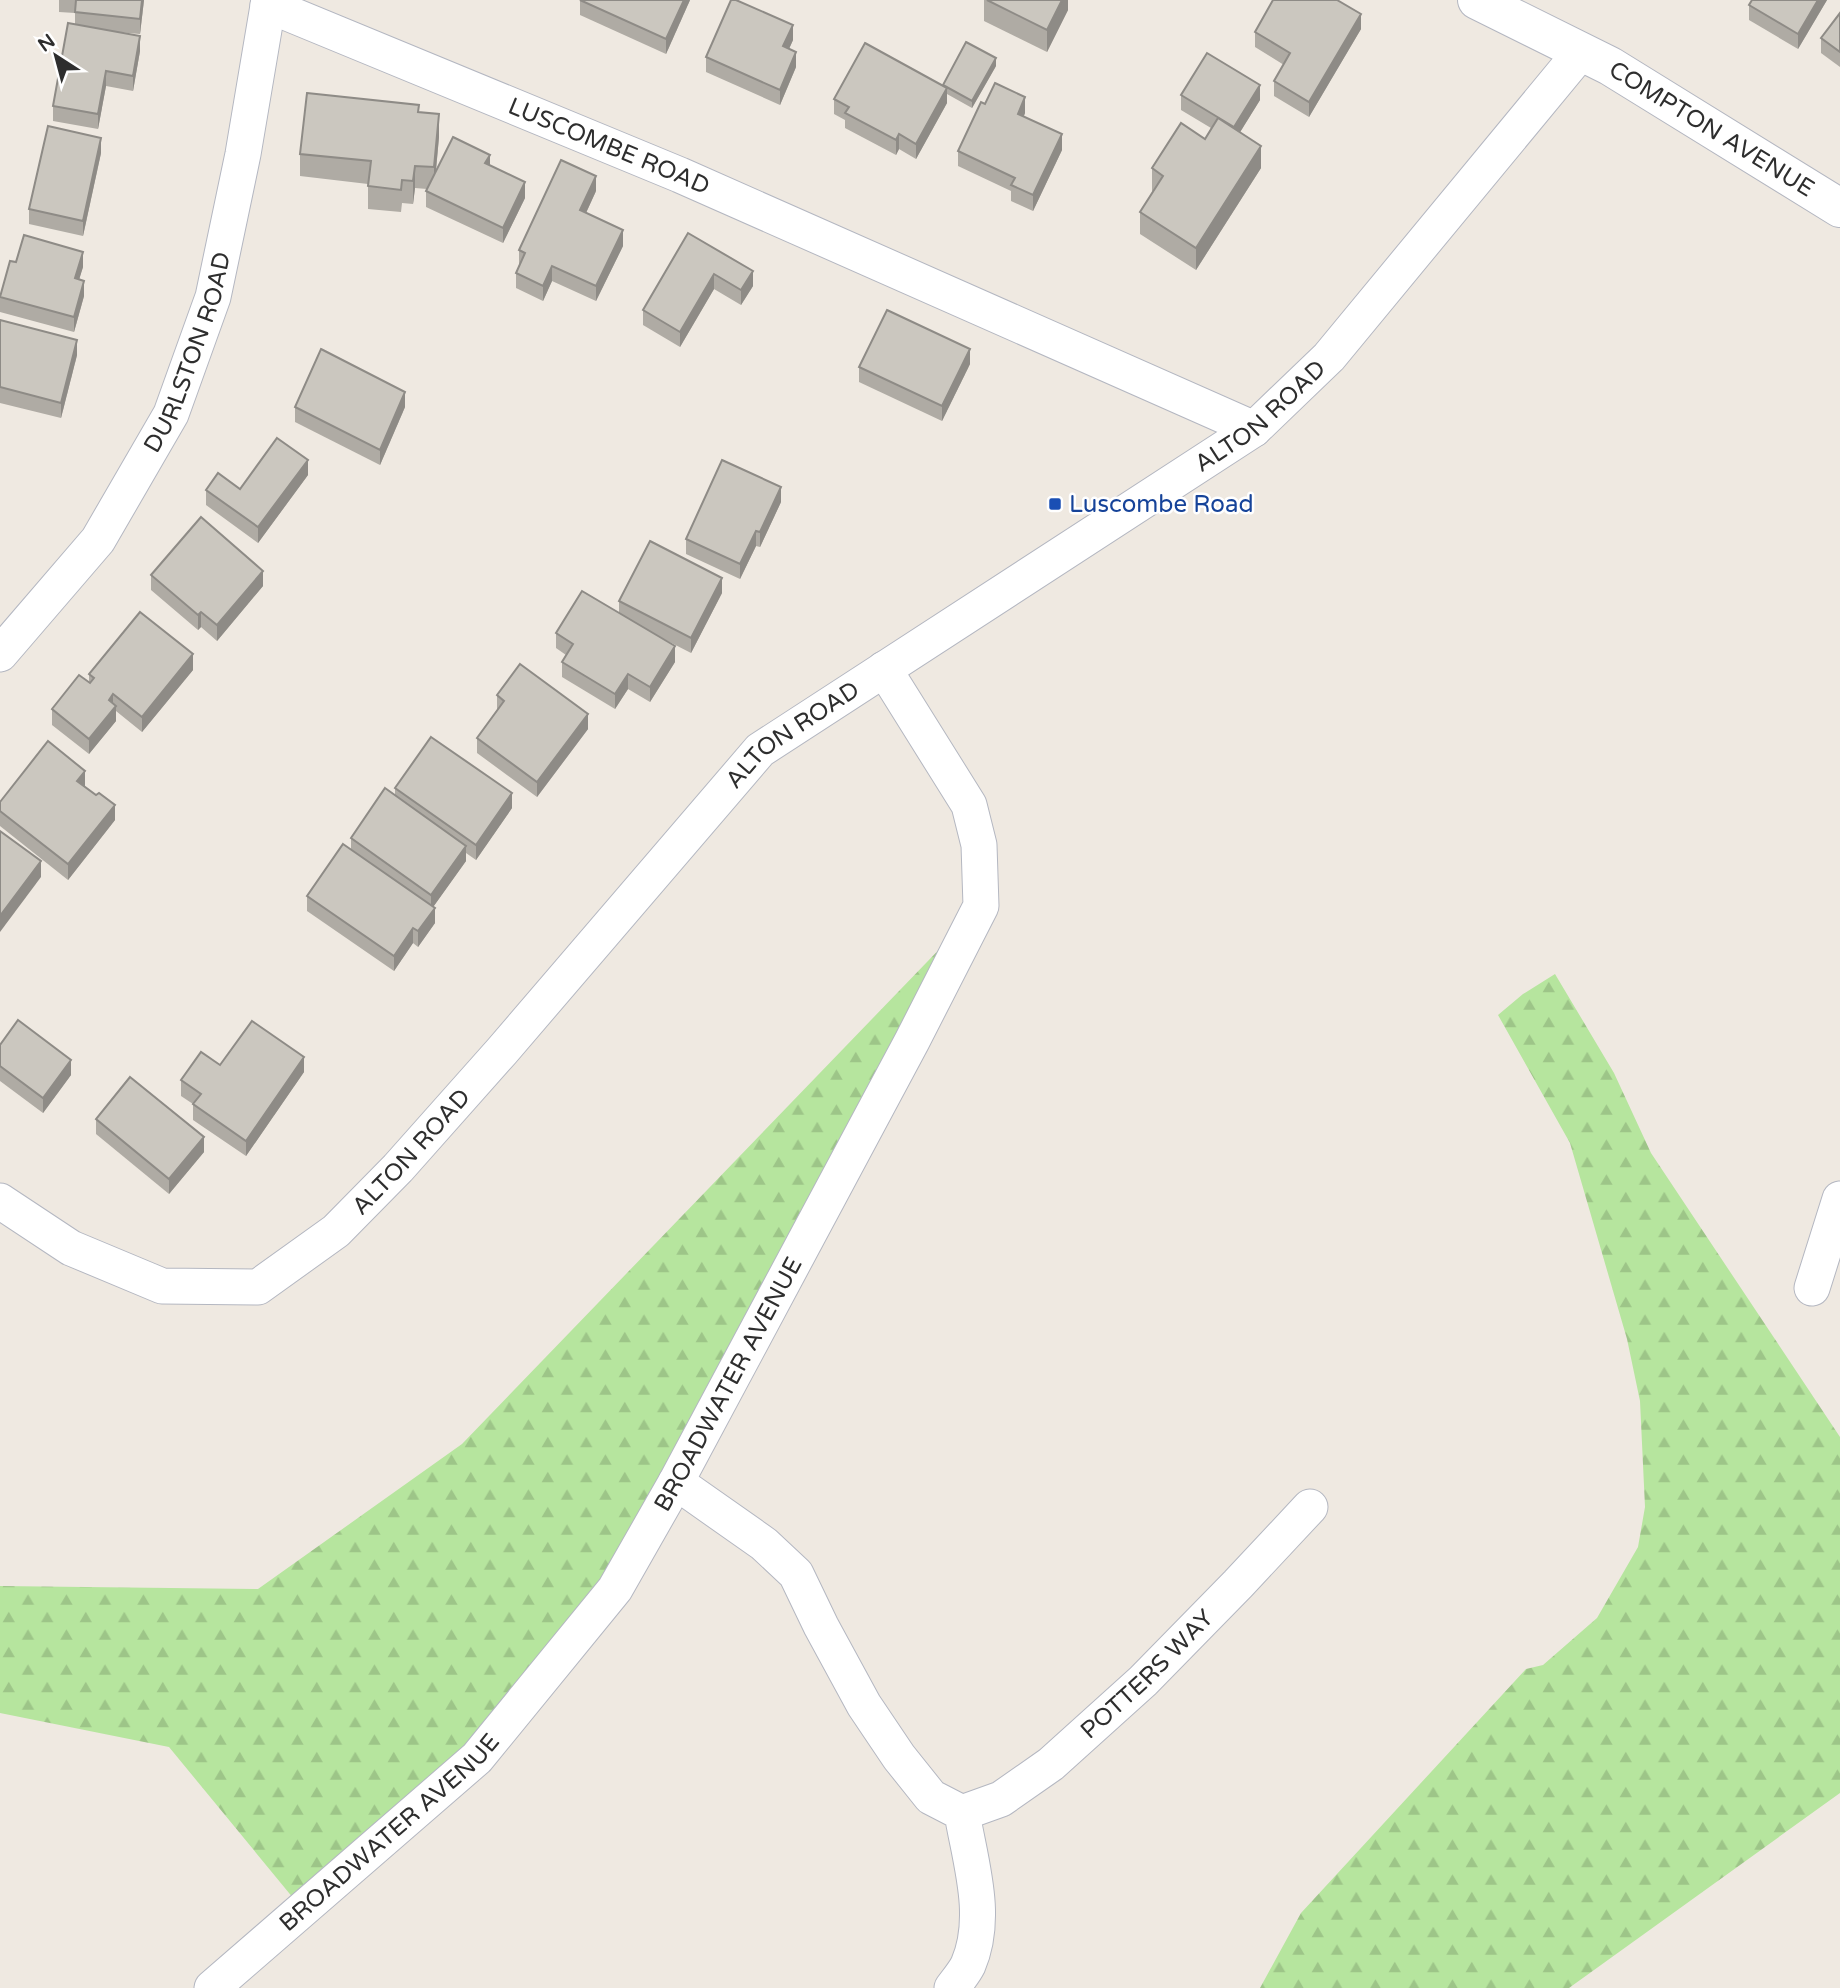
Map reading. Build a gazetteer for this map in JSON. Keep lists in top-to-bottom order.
{
  "streets": {
    "street": [
      "COMPTON AVENUE",
      "LUSCOMBE ROAD",
      "DURLSTON ROAD",
      "ALTON ROAD",
      "BROADWATER AVENUE",
      "POTTERS WAY"
    ]
  },
  "crossings": [
    ["COMPTON AVENUE", "ALTON ROAD"],
    ["LUSCOMBE ROAD", "DURLSTON ROAD"],
    ["LUSCOMBE ROAD", "ALTON ROAD"],
    ["ALTON ROAD", "BROADWATER AVENUE"]
  ],
  "places": {
    "transit": ["Luscombe Road"]
  },
  "north": "top left"
}
